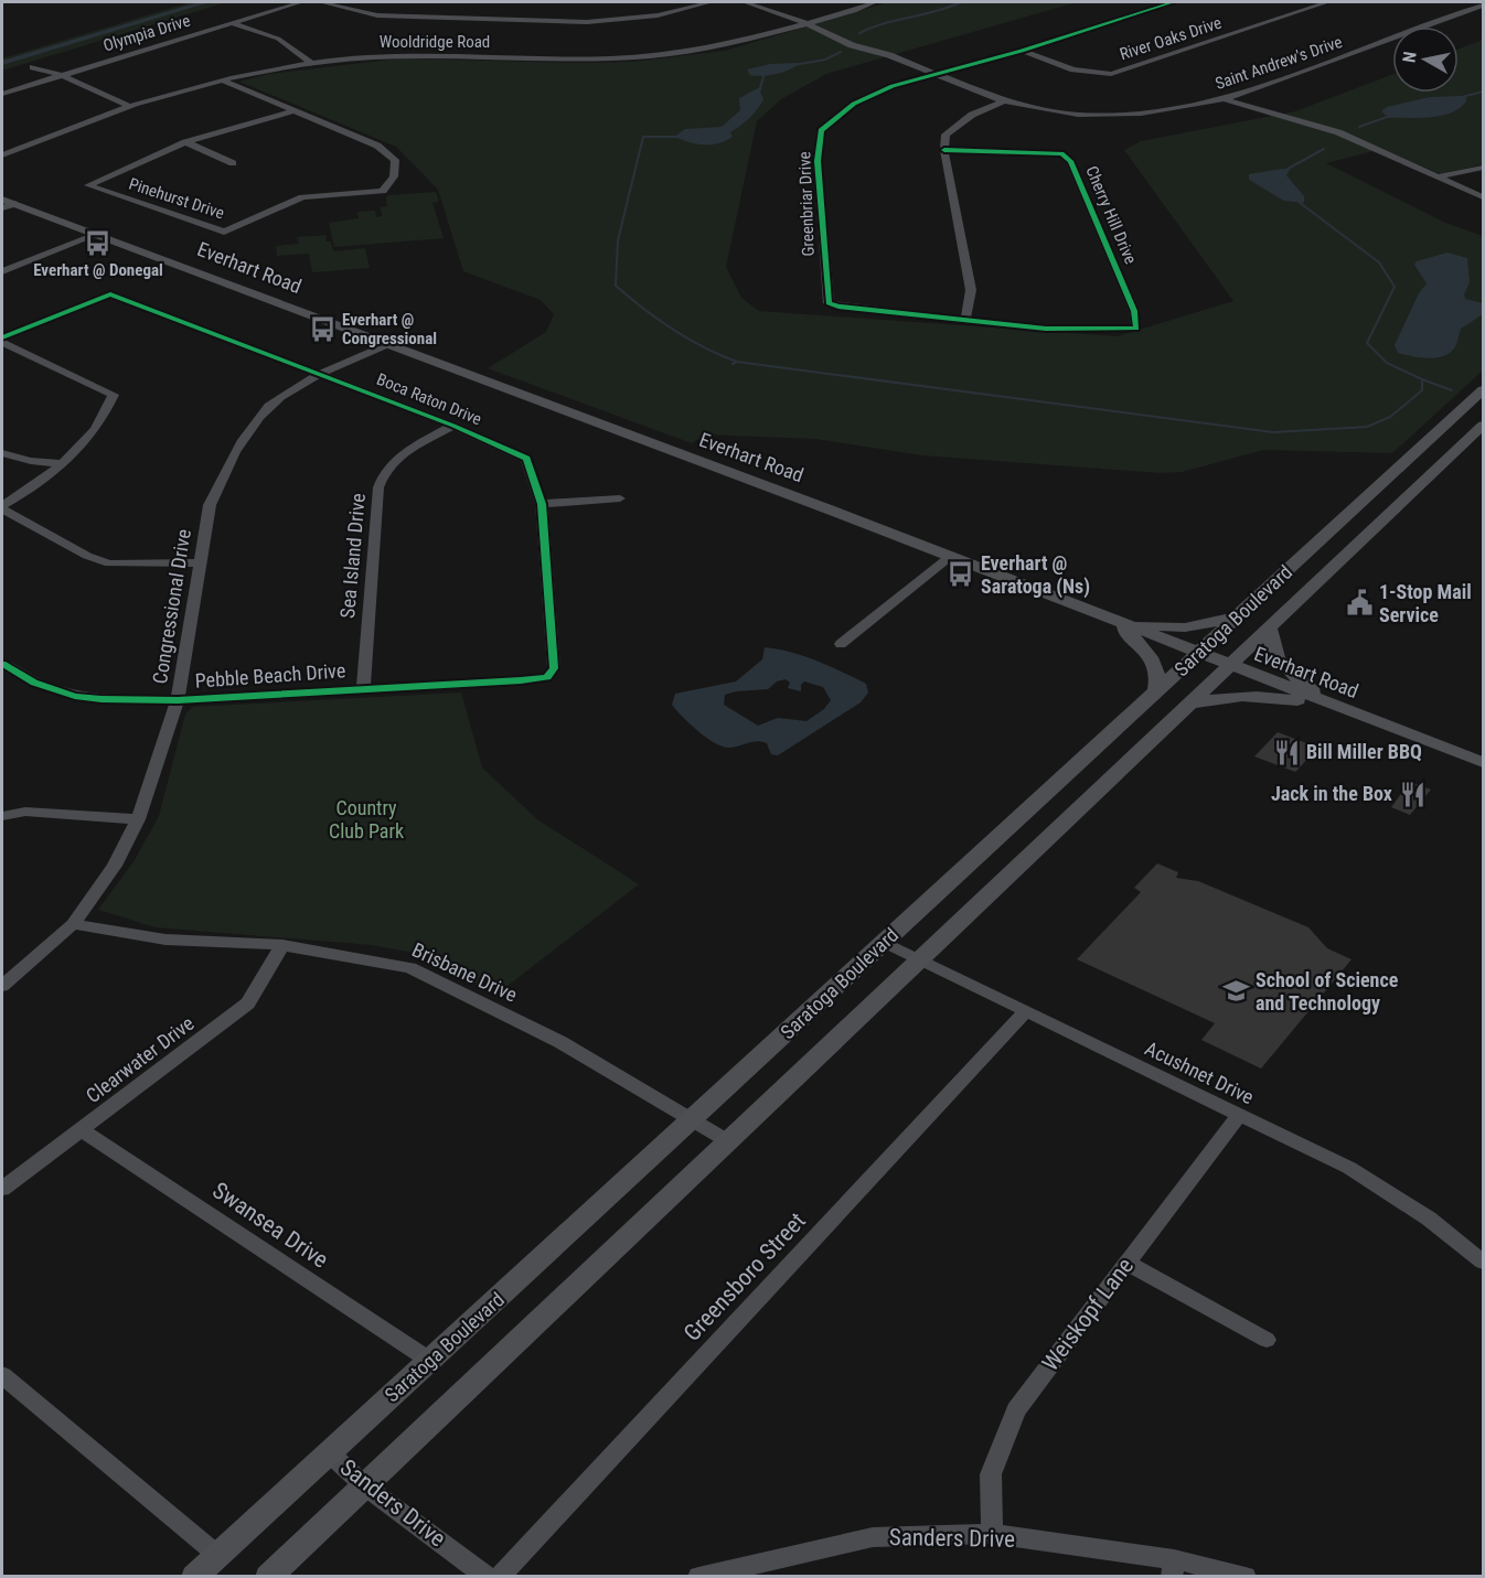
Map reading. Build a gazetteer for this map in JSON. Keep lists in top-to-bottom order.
{
  "streets": {
    "main road": ["Everhart Road", "Saratoga Boulevard"],
    "street": [
      "Olympia Drive",
      "River Oaks Drive",
      "Wooldridge Road",
      "Saint Andrew's Drive",
      "Pinehurst Drive",
      "Greenbriar Drive",
      "Cherry Hill Drive",
      "Boca Raton Drive",
      "Sea Island Drive",
      "Congressional Drive",
      "Pebble Beach Drive",
      "Brisbane Drive",
      "Clearwater Drive",
      "Acushnet Drive",
      "Swansea Drive",
      "Greensboro Street",
      "Weiskopf Lane",
      "Sanders Drive"
    ]
  },
  "crossings": [
    ["River Oaks Drive", "Greenbriar Drive"],
    ["Wooldridge Road", "Saint Andrew's Drive"],
    ["Saint Andrew's Drive", "Greenbriar Drive"],
    ["Greenbriar Drive", "Cherry Hill Drive"],
    ["Everhart Road", "Congressional Drive"],
    ["Everhart Road", "Saratoga Boulevard"],
    ["Boca Raton Drive", "Sea Island Drive"],
    ["Boca Raton Drive", "Congressional Drive"],
    ["Boca Raton Drive", "Pebble Beach Drive"],
    ["Sea Island Drive", "Pebble Beach Drive"],
    ["Congressional Drive", "Pebble Beach Drive"],
    ["Congressional Drive", "Brisbane Drive"],
    ["Saratoga Boulevard", "Brisbane Drive"],
    ["Saratoga Boulevard", "Acushnet Drive"],
    ["Saratoga Boulevard", "Swansea Drive"],
    ["Saratoga Boulevard", "Sanders Drive"],
    ["Brisbane Drive", "Clearwater Drive"],
    ["Clearwater Drive", "Swansea Drive"],
    ["Acushnet Drive", "Greensboro Street"],
    ["Acushnet Drive", "Weiskopf Lane"],
    ["Weiskopf Lane", "Sanders Drive"]
  ],
  "parks": ["Country Club Park"],
  "places": {
    "bus stop": ["Everhart @ Donegal", "Everhart @ Congressional", "Everhart @ Saratoga (Ns)"],
    "public building": ["1-Stop Mail Service"],
    "restaurant": ["Bill Miller BBQ", "Jack in the Box"],
    "school or university": ["School of Science and Technology"]
  },
  "north": "left"
}
